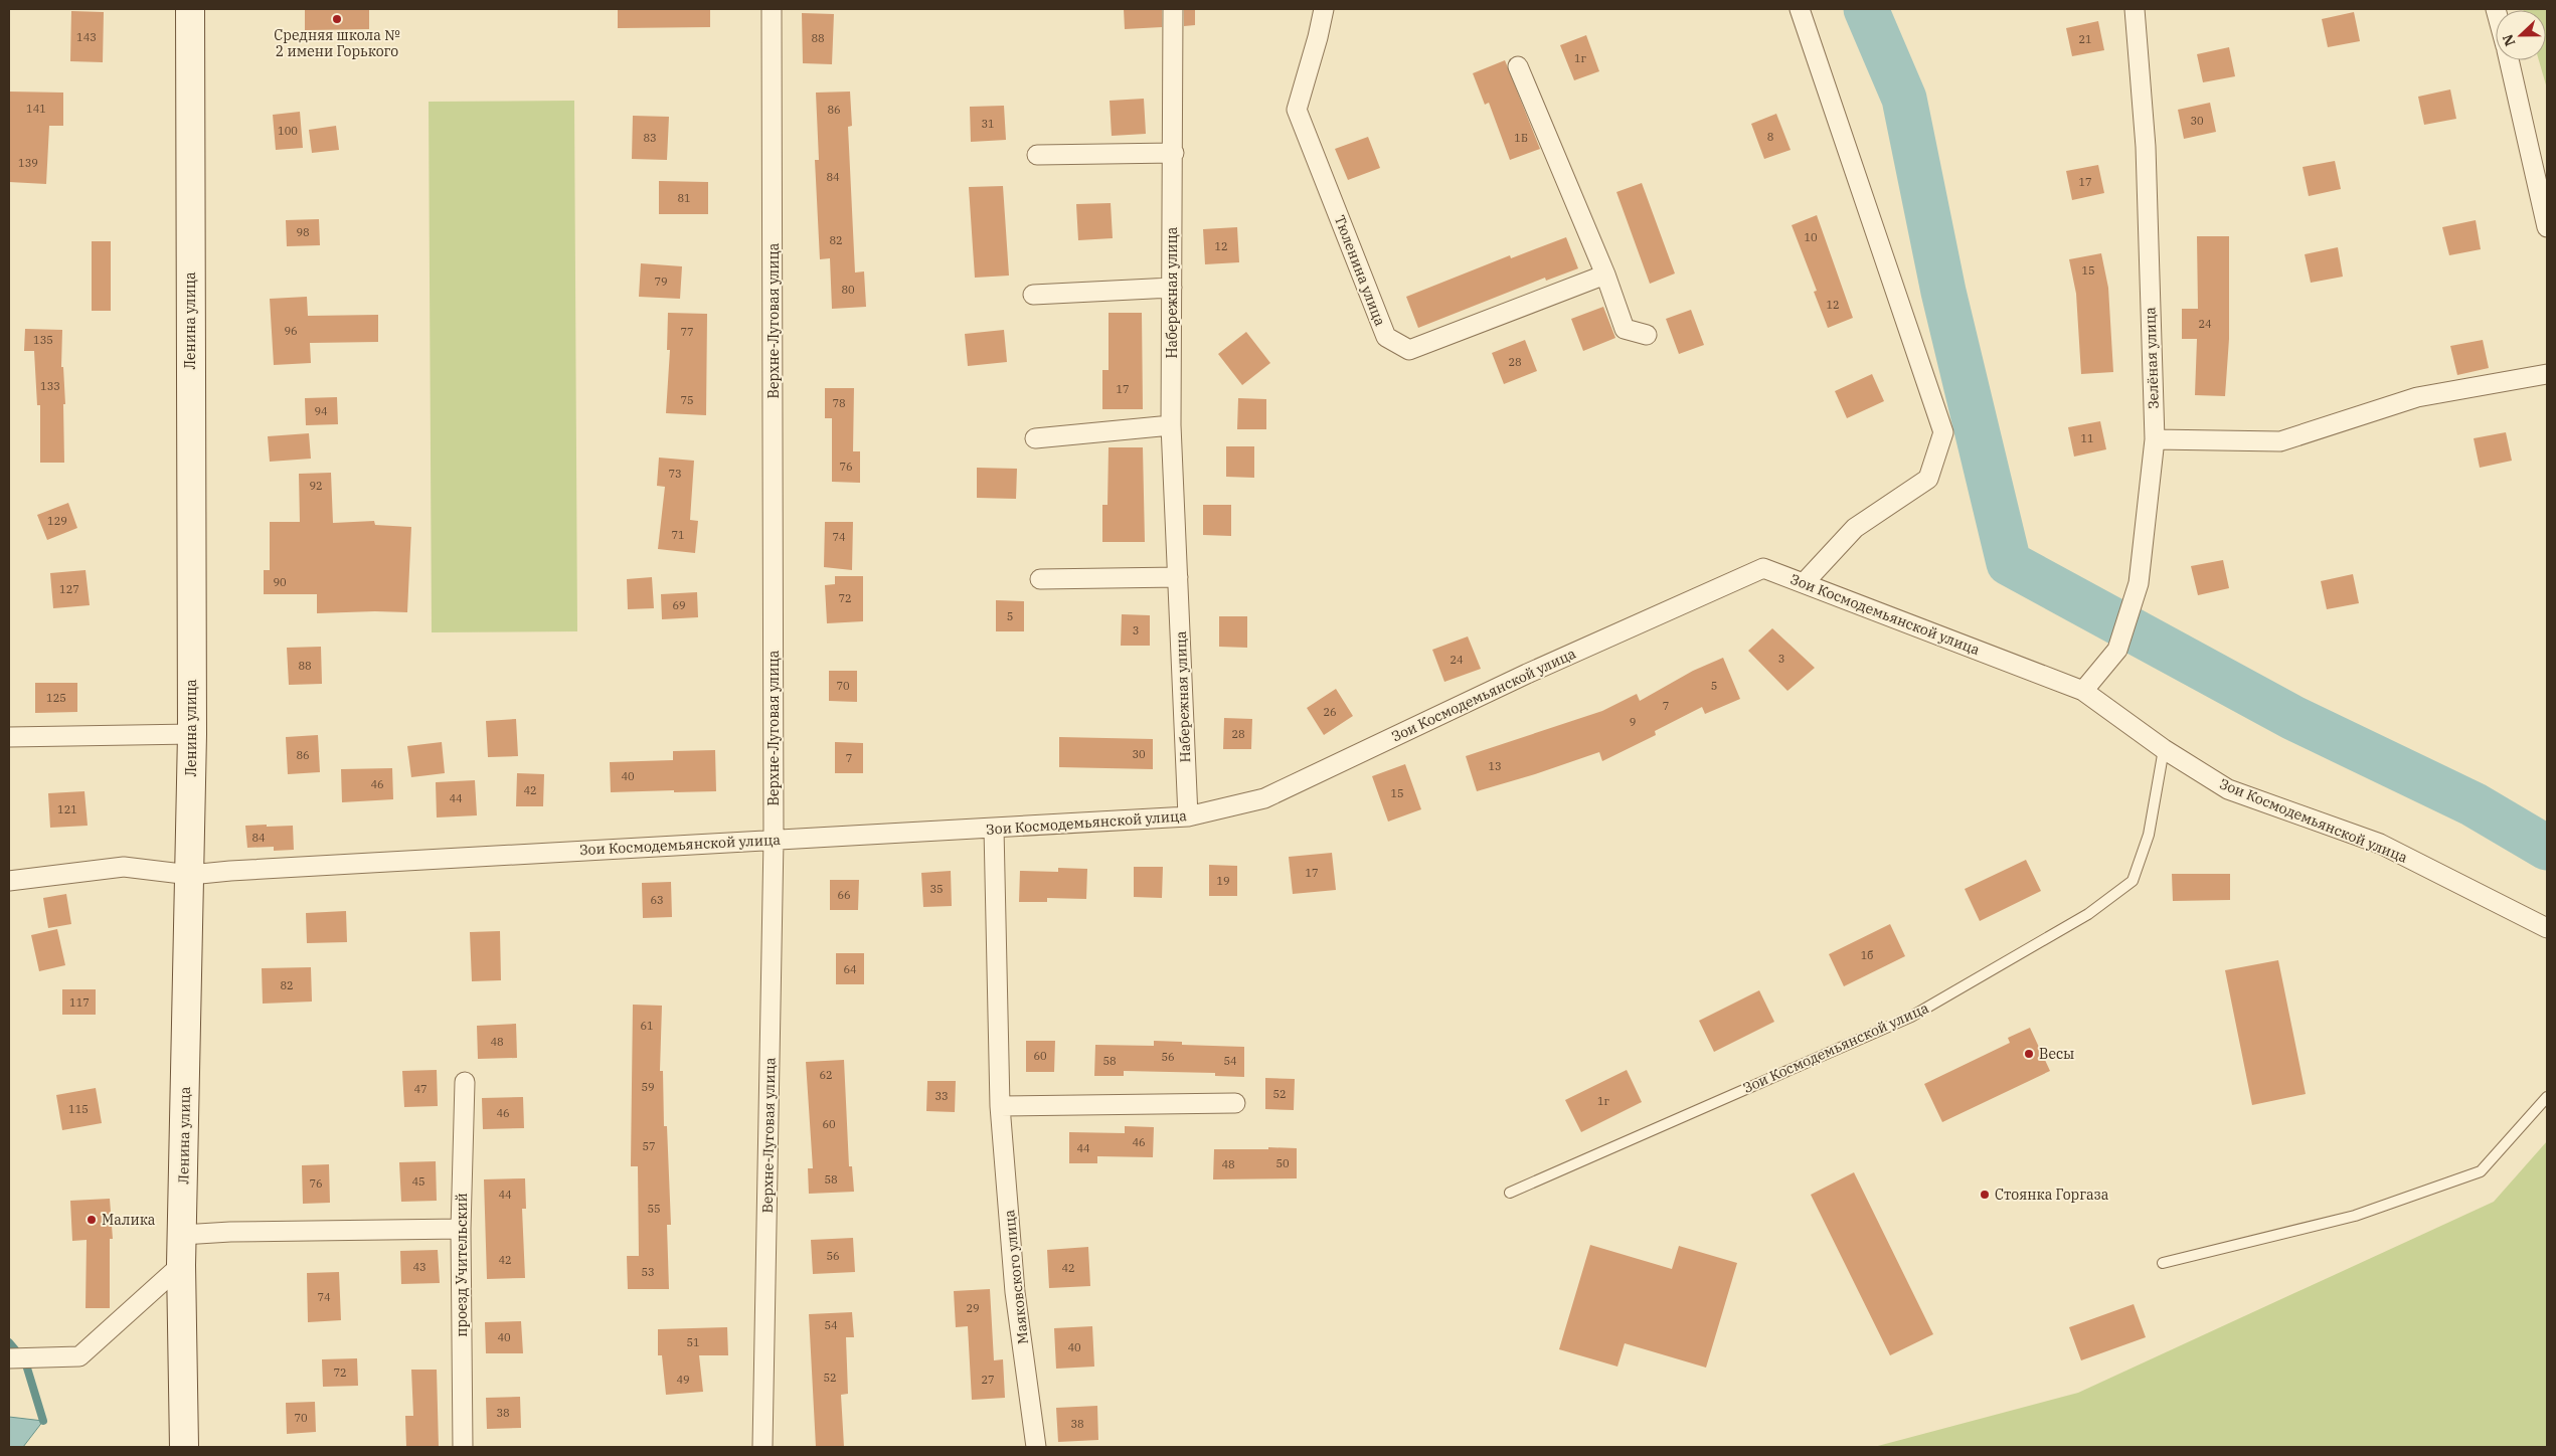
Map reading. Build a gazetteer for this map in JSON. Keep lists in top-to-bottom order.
{
  "streets": {
    "main road": ["Ленина улица"],
    "street": [
      "Тюленина улица",
      "Набережная улица",
      "Верхне-Луговая улица",
      "Зелёная улица",
      "Зои Космодемьянской улица",
      "проезд Учительский",
      "Маяковского улица"
    ]
  },
  "crossings": [
    ["Набережная улица", "Зои Космодемьянской улица"],
    ["Ленина улица", "Зои Космодемьянской улица"],
    ["Верхне-Луговая улица", "Зои Космодемьянской улица"],
    ["Зелёная улица", "Зои Космодемьянской улица"],
    ["Зои Космодемьянской улица", "Маяковского улица"]
  ],
  "places": [
    "Средняя школа № 2 имени Горького",
    "Весы",
    "Стоянка Горгаза",
    "Малика"
  ],
  "house_numbers": [
    "143",
    "88",
    "21",
    "1г",
    "141",
    "86",
    "30",
    "31",
    "100",
    "8",
    "83",
    "1Б",
    "139",
    "84",
    "17",
    "81",
    "98",
    "10",
    "82",
    "12",
    "15",
    "79",
    "80",
    "12",
    "24",
    "96",
    "77",
    "135",
    "28",
    "133",
    "17",
    "75",
    "78",
    "94",
    "11",
    "76",
    "73",
    "92",
    "129",
    "71",
    "74",
    "90",
    "127",
    "72",
    "69",
    "5",
    "3",
    "3",
    "24",
    "88",
    "70",
    "5",
    "125",
    "7",
    "26",
    "9",
    "28",
    "30",
    "86",
    "7",
    "13",
    "40",
    "46",
    "42",
    "15",
    "44",
    "121",
    "84",
    "17",
    "19",
    "35",
    "66",
    "63",
    "1б",
    "64",
    "82",
    "117",
    "61",
    "48",
    "60",
    "56",
    "58",
    "54",
    "62",
    "59",
    "47",
    "52",
    "33",
    "1г",
    "115",
    "46",
    "60",
    "46",
    "57",
    "44",
    "50",
    "48",
    "58",
    "45",
    "76",
    "44",
    "55",
    "56",
    "42",
    "43",
    "42",
    "53",
    "74",
    "29",
    "54",
    "40",
    "51",
    "40",
    "72",
    "52",
    "49",
    "27",
    "38",
    "70",
    "38"
  ],
  "north": "left"
}
